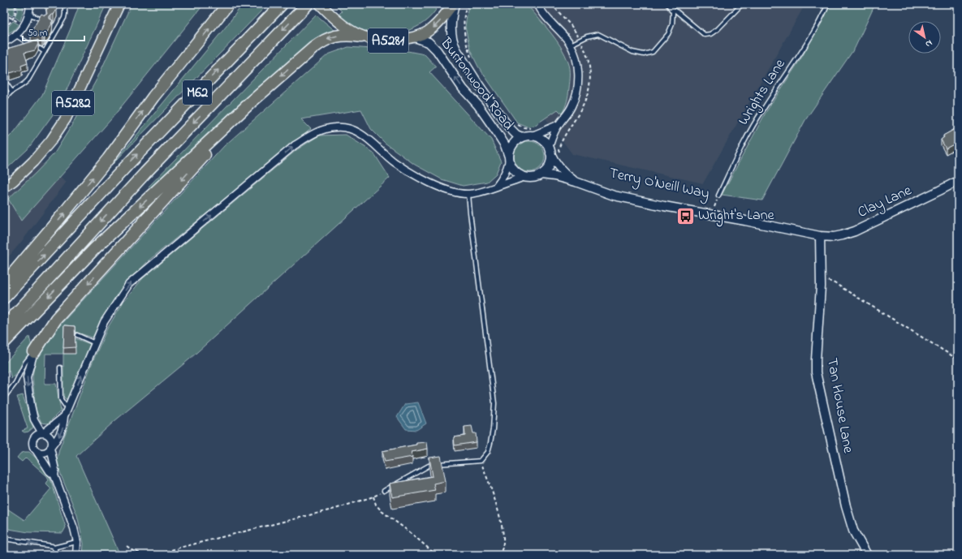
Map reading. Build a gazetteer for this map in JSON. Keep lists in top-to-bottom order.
{
  "streets": {
    "highway": ["M62"],
    "main road": ["A5281", "A5282"],
    "street": ["Burtonwood Road", "Clay Lane", "Tan House Lane"],
    "lane": ["Wrights Lane"],
    "path": ["Terry O'Neill Way"]
  },
  "crossings": [
    ["A5281", "Burtonwood Road"],
    ["Clay Lane", "Tan House Lane"]
  ],
  "places": {
    "bus stop": ["Wright's Lane"]
  },
  "scale_bar": "50 m",
  "north": "bottom right"
}
